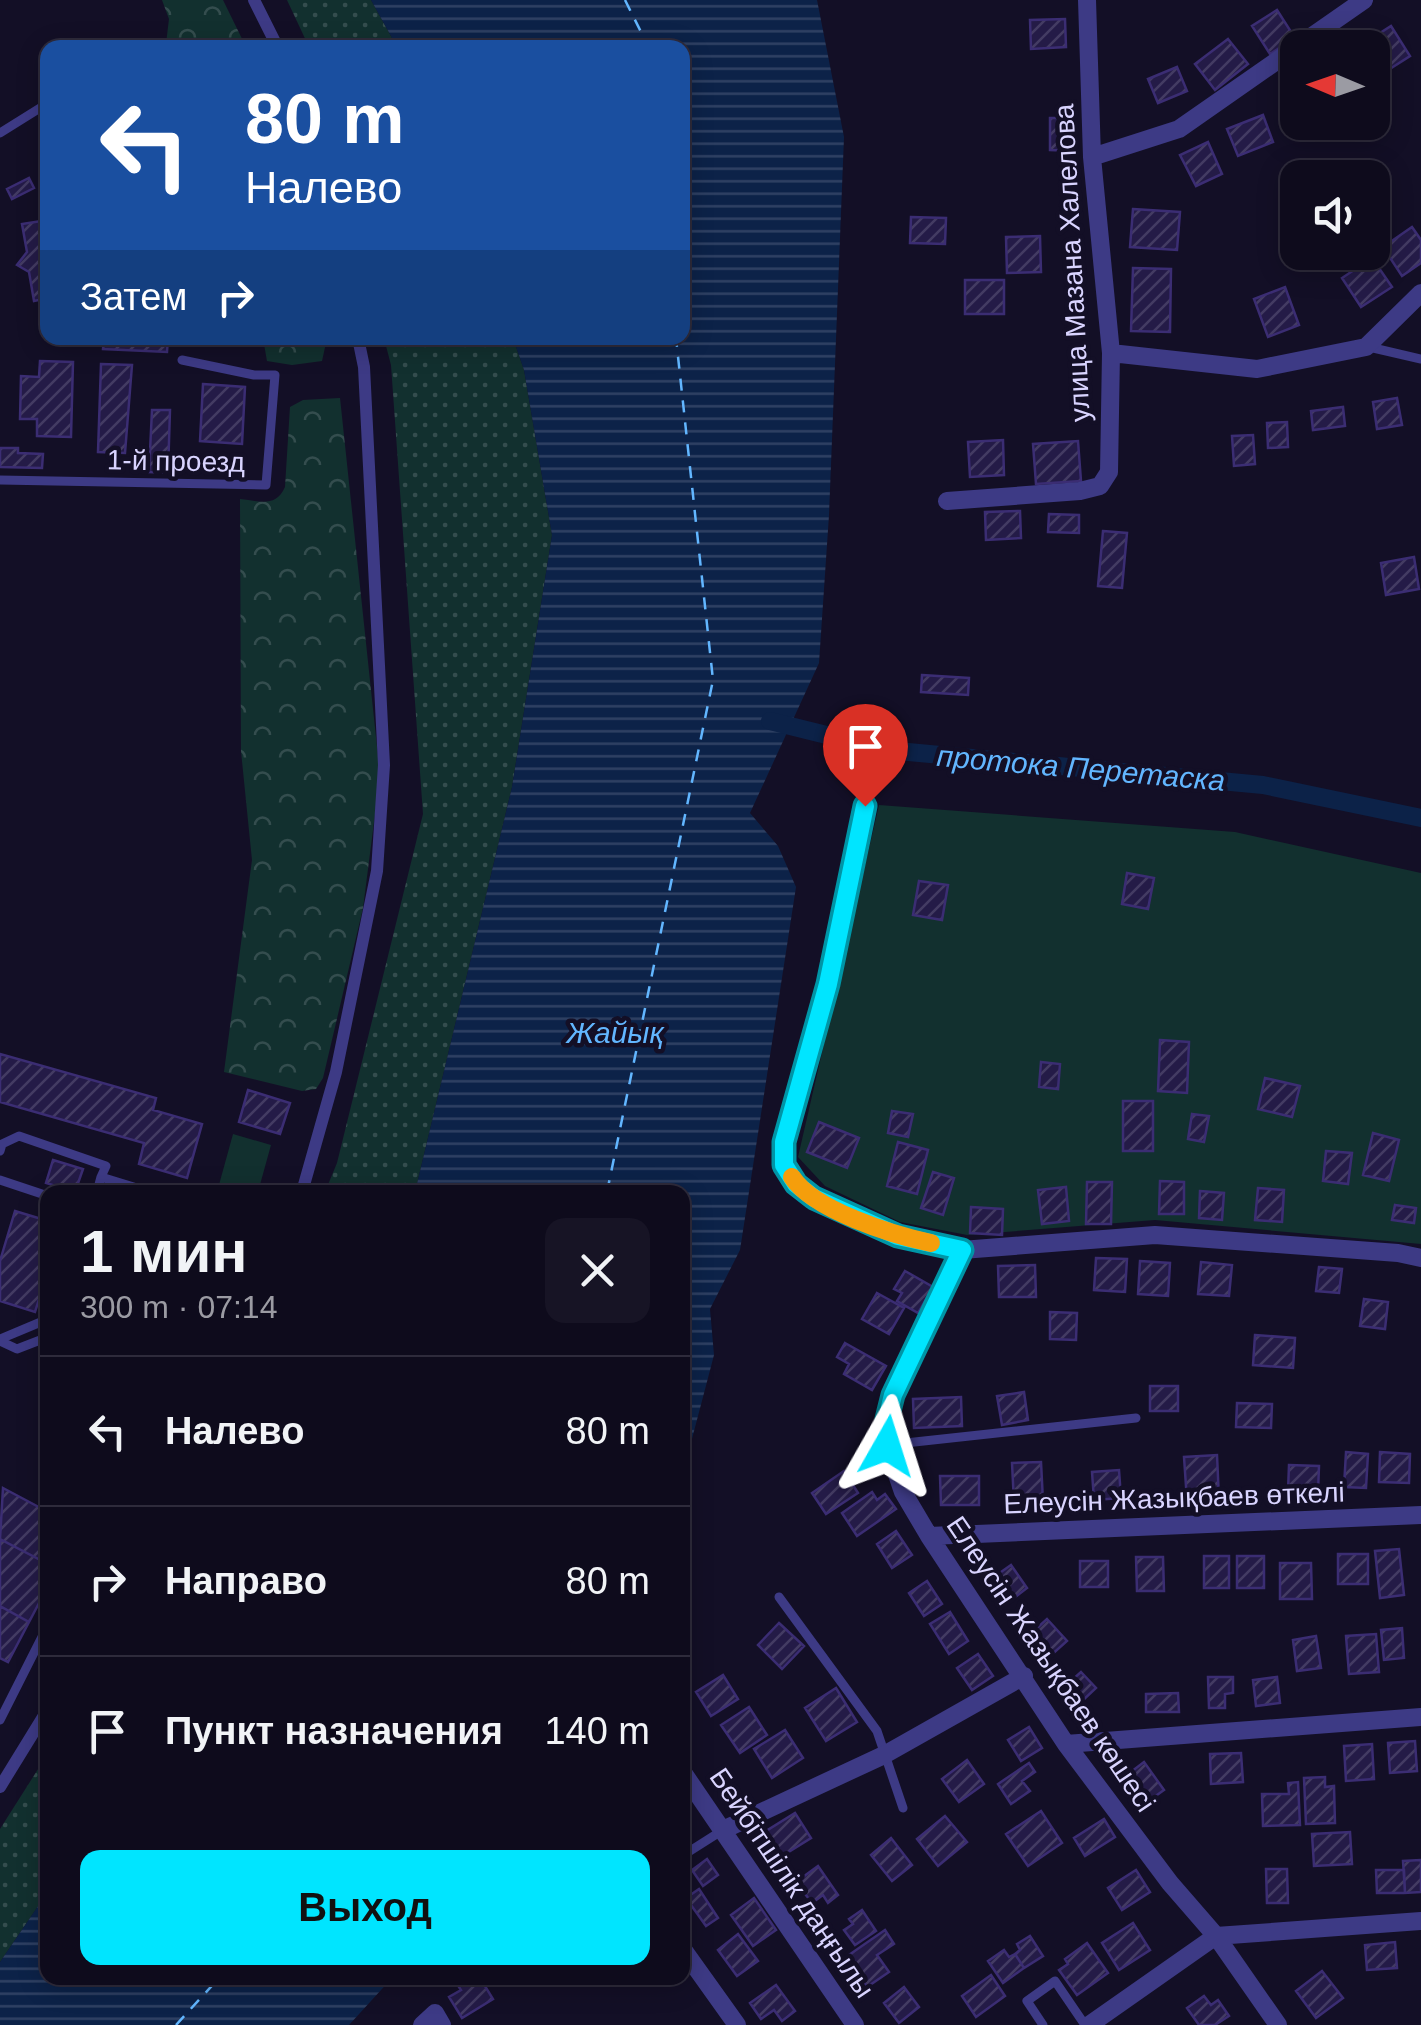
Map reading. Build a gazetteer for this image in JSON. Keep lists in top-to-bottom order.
{
  "streets": {
    "street": [
      "улица Мазана Халелова",
      "Елеусін Жазықбаев өткелі",
      "Елеусін Жазықбаев көшесі",
      "Бейбітшілік даңғылы"
    ],
    "lane": ["1-й проезд"]
  },
  "crossings": [
    ["Елеусін Жазықбаев өткелі", "Елеусін Жазықбаев көшесі"]
  ],
  "water": ["протока Перетаска", "Жайық"],
  "north": "left",
  "page": {
    "turn": ["80 m", "Налево"],
    "then": "Затем",
    "heading": ["1 мин", "300 m · 07:14"],
    "list": [
      {
        "name": "Налево",
        "value": "80 m"
      },
      {
        "name": "Направо",
        "value": "80 m"
      },
      {
        "name": "Пункт назначения",
        "value": "140 m"
      }
    ],
    "buttons": "Выход"
  }
}
